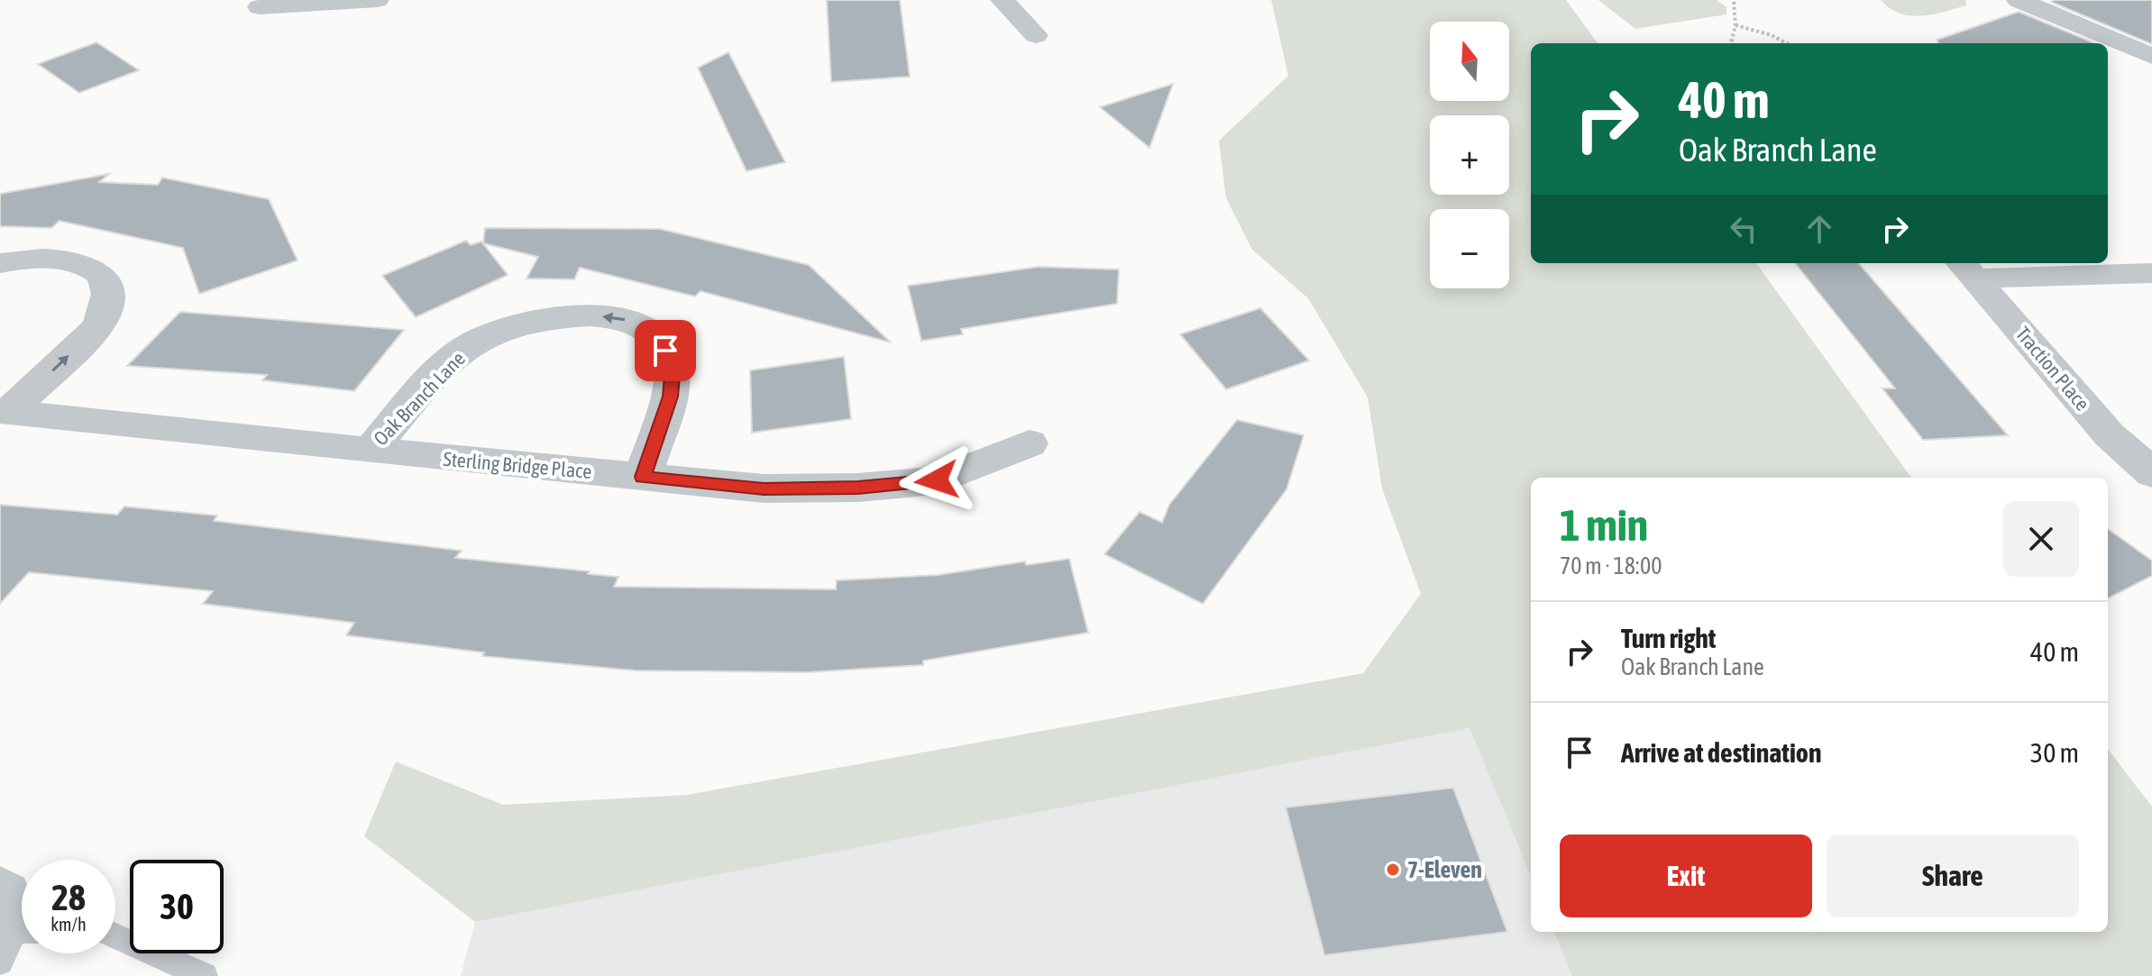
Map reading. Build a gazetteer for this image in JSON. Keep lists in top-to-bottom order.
{
  "streets": {
    "street": ["Traction Place", "Oak Branch Lane", "Sterling Bridge Place"]
  },
  "crossings": [
    ["Oak Branch Lane", "Sterling Bridge Place"]
  ],
  "places": ["7-Eleven"],
  "north": "top",
  "page": {
    "map_buttons": ["+", "−"],
    "turn": ["40 m", "Oak Branch Lane"],
    "heading": ["1 min", "70 m · 18:00"],
    "list": [
      {
        "name": "Turn right",
        "note": "Oak Branch Lane",
        "value": "40 m"
      },
      {
        "name": "Arrive at destination",
        "value": "30 m"
      }
    ],
    "buttons": ["Exit", "Share"],
    "speed": "28 km/h",
    "limit": "30"
  }
}
